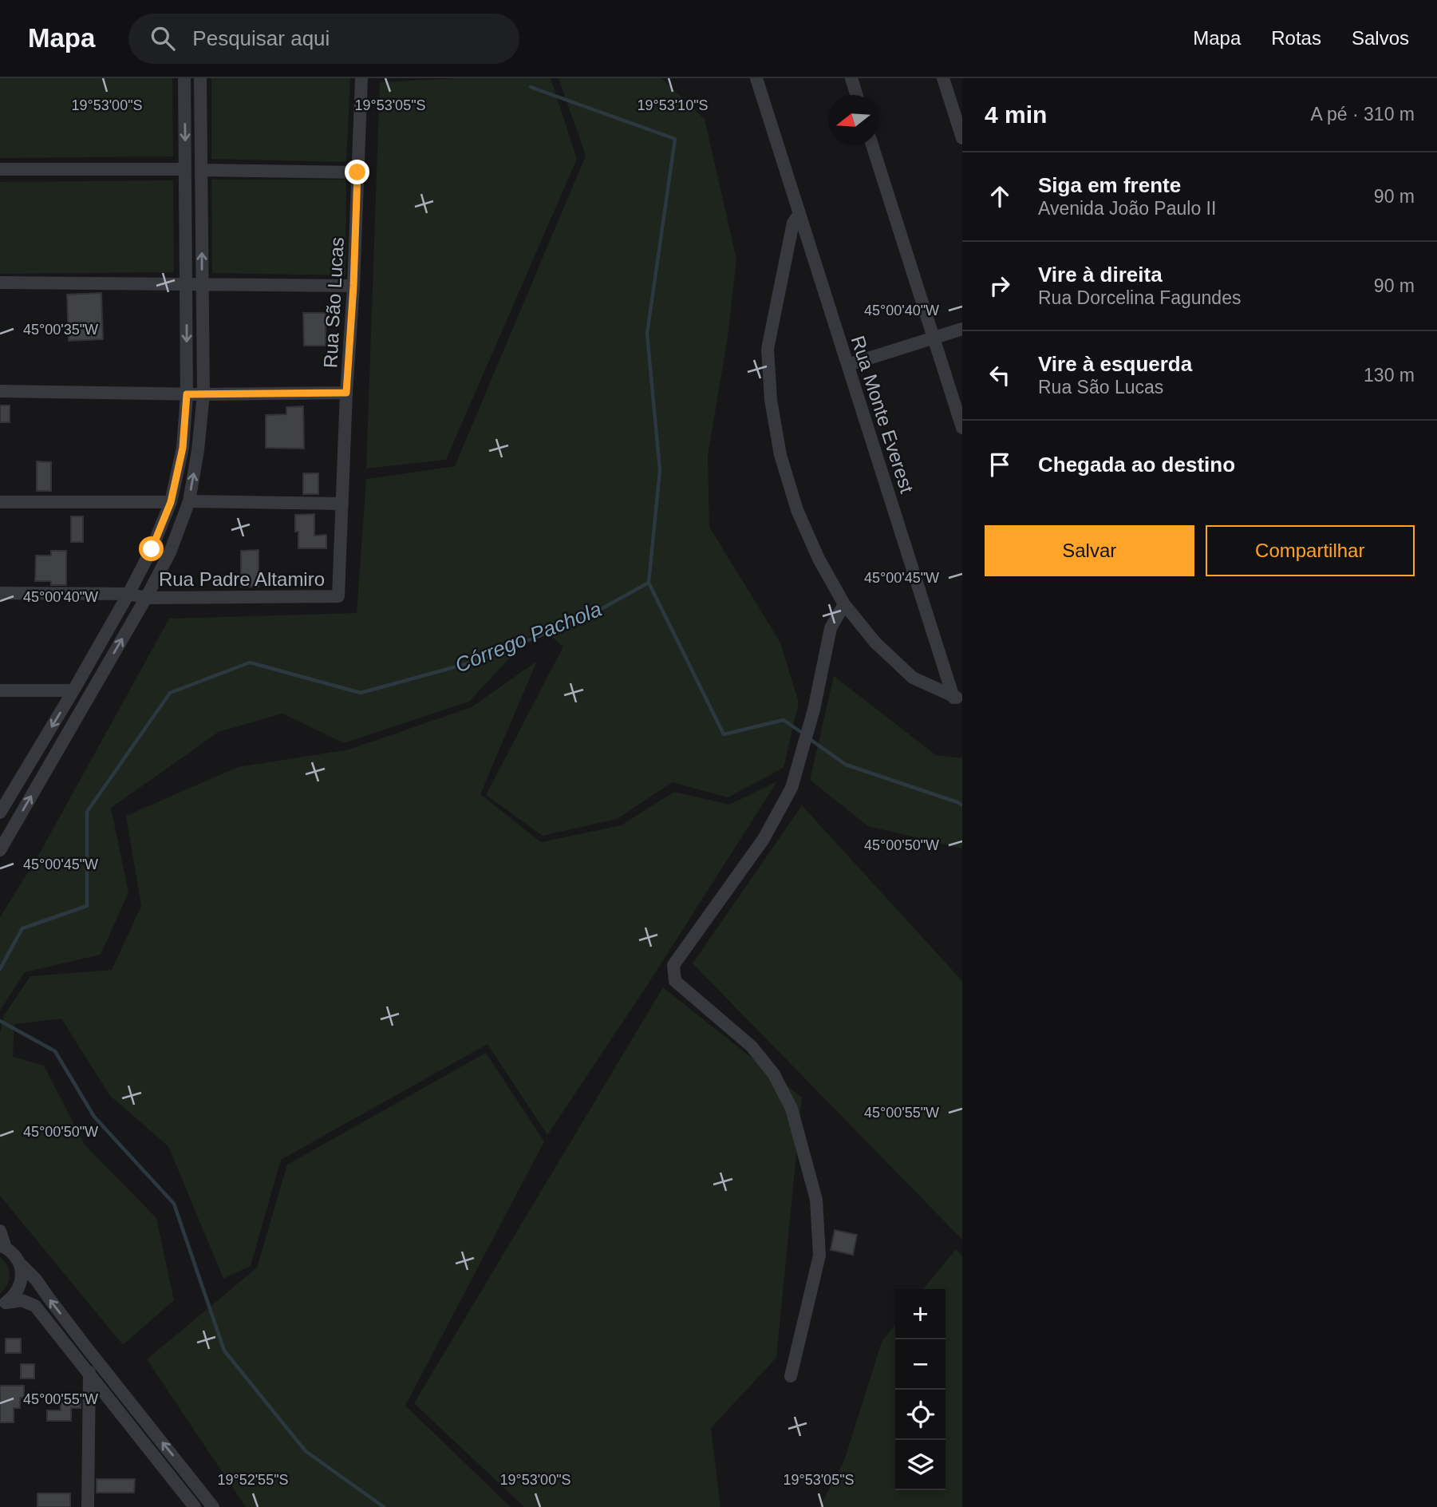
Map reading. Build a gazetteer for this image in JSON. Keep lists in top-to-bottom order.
{
  "streets": {
    "street": ["Rua São Lucas", "Rua Monte Everest", "Rua Padre Altamiro"]
  },
  "crossings": [
    ["Rua São Lucas", "Rua Padre Altamiro"]
  ],
  "water": ["Córrego Pachola"],
  "north": "left",
  "page": {
    "header": "Mapa",
    "search": "Pesquisar aqui",
    "nav": ["Mapa", "Rotas", "Salvos"],
    "heading": ["4 min", "A pé · 310 m"],
    "list": [
      ["Siga em frente", "Avenida João Paulo II", "90 m"],
      ["Vire à direita", "Rua Dorcelina Fagundes", "90 m"],
      ["Vire à esquerda", "Rua São Lucas", "130 m"],
      "Chegada ao destino"
    ],
    "buttons": ["Salvar", "Compartilhar"],
    "map_buttons": ["+", "−"]
  },
  "coordinates": [
    "19°53'00\"S",
    "19°53'05\"S",
    "19°53'10\"S",
    "45°00'40\"W",
    "45°00'35\"W",
    "45°00'45\"W",
    "45°00'50\"W",
    "45°00'55\"W",
    "19°52'55\"S"
  ]
}
